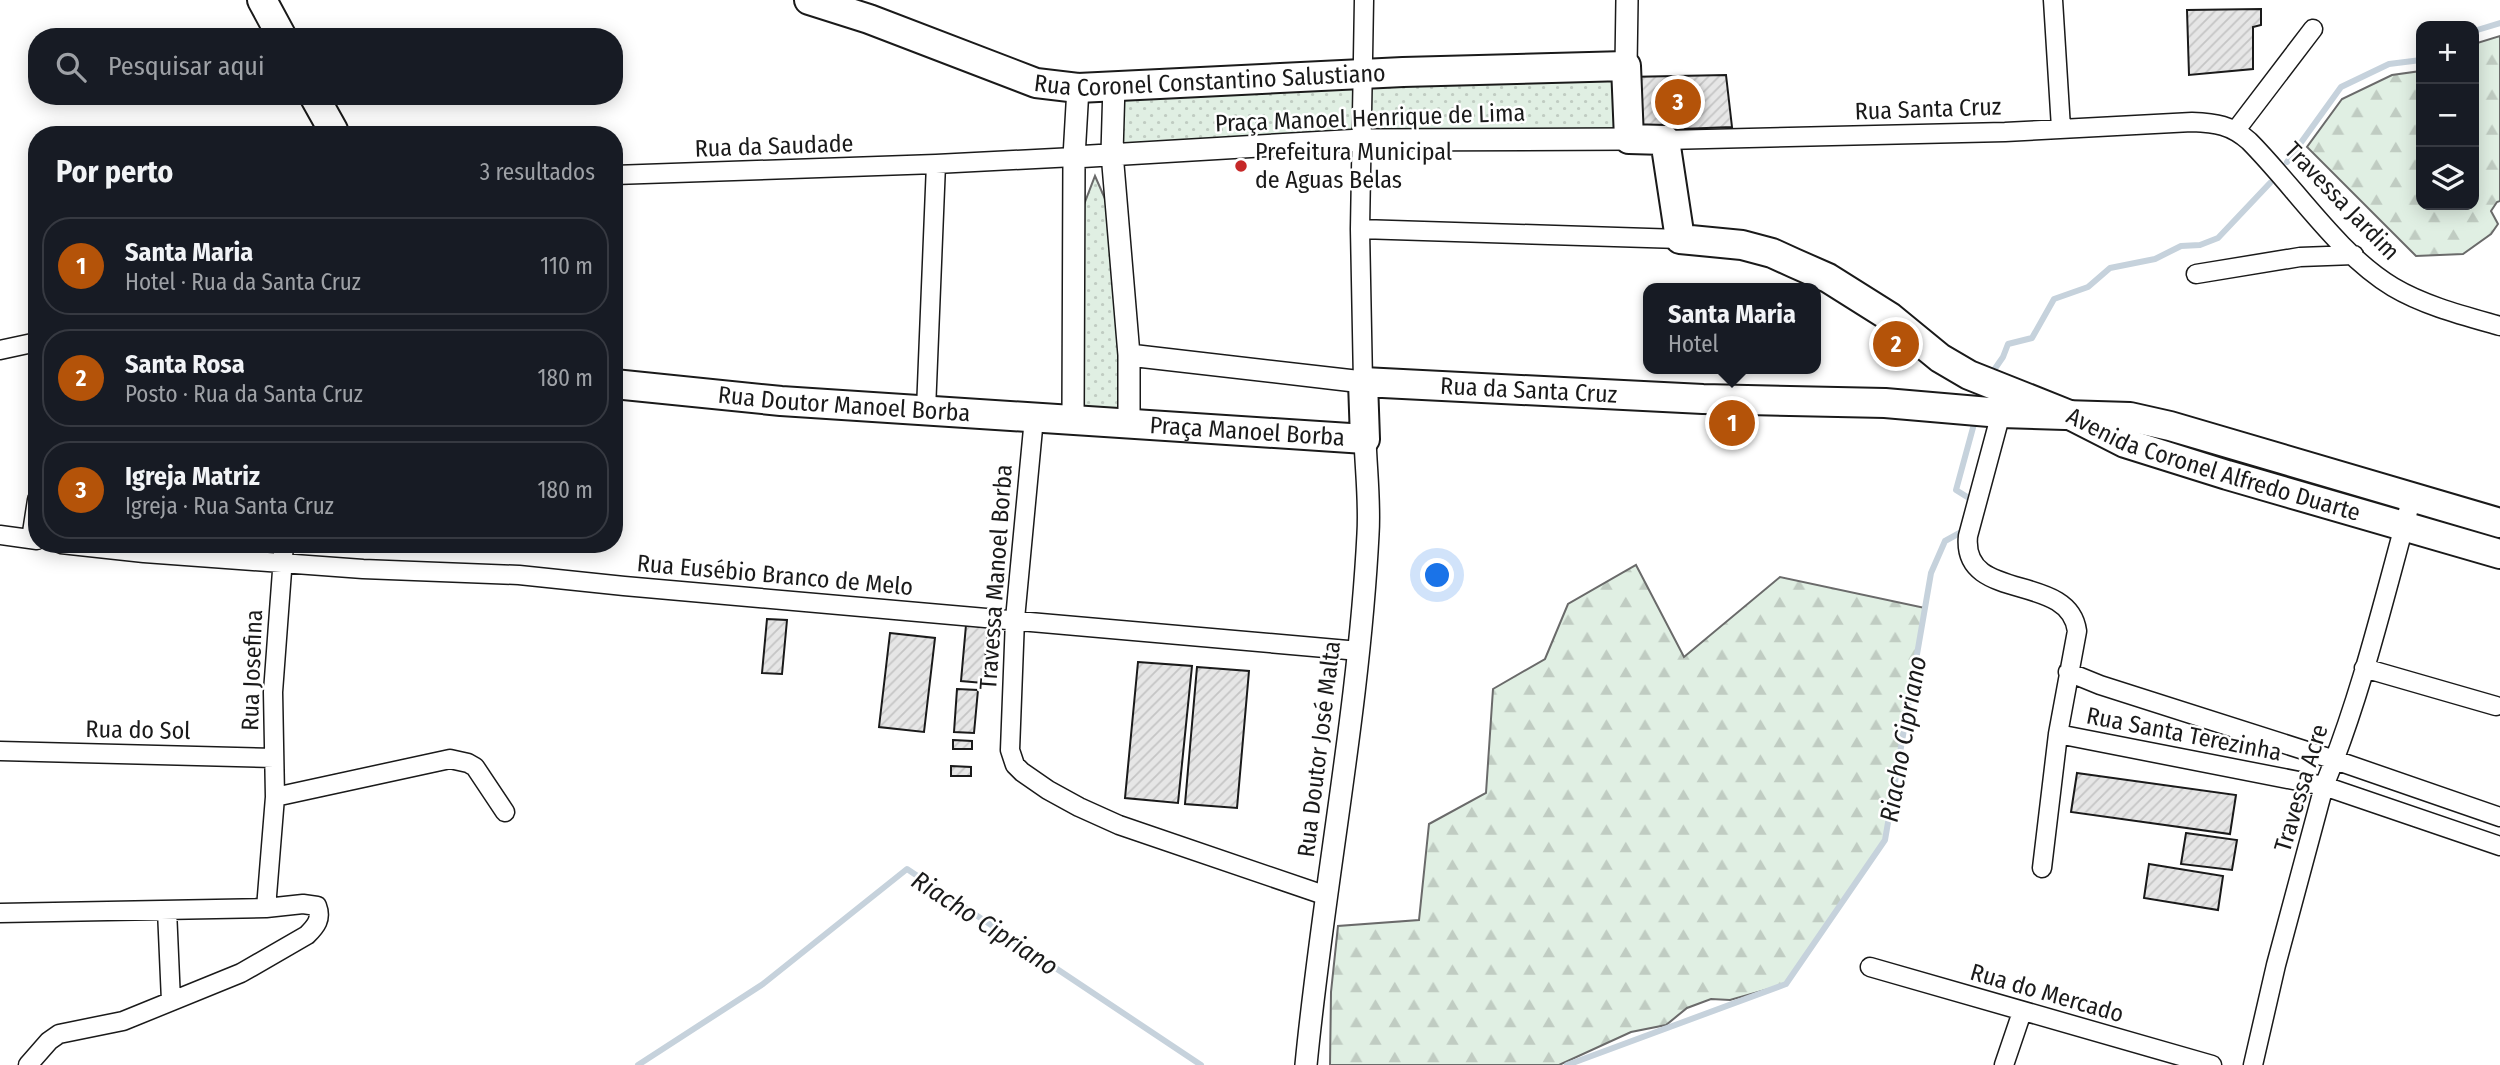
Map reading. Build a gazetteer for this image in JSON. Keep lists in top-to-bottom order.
{
  "streets": {
    "main road": [
      "Rua Coronel Constantino Salustiano",
      "Rua da Santa Cruz",
      "Rua Doutor Manoel Borba",
      "Praça Manoel Borba",
      "Avenida Coronel Alfredo Duarte"
    ],
    "street": [
      "Rua Santa Cruz",
      "Praça Manoel Henrique de Lima",
      "Rua da Saudade",
      "Travessa Jardim",
      "Rua Eusébio Branco de Melo",
      "Travessa Manoel Borba",
      "Rua Josefina",
      "Rua do Sol",
      "Rua Santa Terezinha",
      "Rua Doutor José Malta",
      "Travessa Acre",
      "Rua do Mercado"
    ]
  },
  "crossings": [
    ["Rua Santa Cruz", "Travessa Jardim"],
    ["Rua da Santa Cruz", "Avenida Coronel Alfredo Duarte"],
    ["Rua Doutor Manoel Borba", "Praça Manoel Borba"],
    ["Rua Doutor Manoel Borba", "Travessa Manoel Borba"],
    ["Praça Manoel Borba", "Rua Doutor José Malta"],
    ["Avenida Coronel Alfredo Duarte", "Travessa Acre"],
    ["Rua Eusébio Branco de Melo", "Travessa Manoel Borba"],
    ["Rua Eusébio Branco de Melo", "Rua Josefina"],
    ["Rua Eusébio Branco de Melo", "Rua Doutor José Malta"],
    ["Travessa Manoel Borba", "Rua Doutor José Malta"],
    ["Rua Josefina", "Rua do Sol"],
    ["Rua Santa Terezinha", "Travessa Acre"]
  ],
  "water": ["Riacho Cipriano"],
  "places": ["Prefeitura Municipal de Aguas Belas"],
  "page": {
    "map_buttons": ["+", "−"],
    "search": "Pesquisar aqui",
    "pins": ["3", "2", "1"],
    "heading": ["Por perto", "3 resultados"],
    "list": [
      {
        "mark": "1",
        "name": "Santa Maria",
        "note": "Hotel · Rua da Santa Cruz",
        "value": "110 m"
      },
      {
        "mark": "2",
        "name": "Santa Rosa",
        "note": "Posto · Rua da Santa Cruz",
        "value": "180 m"
      },
      {
        "mark": "3",
        "name": "Igreja Matriz",
        "note": "Igreja · Rua Santa Cruz",
        "value": "180 m"
      }
    ],
    "popup": ["Santa Maria", "Hotel"]
  }
}
